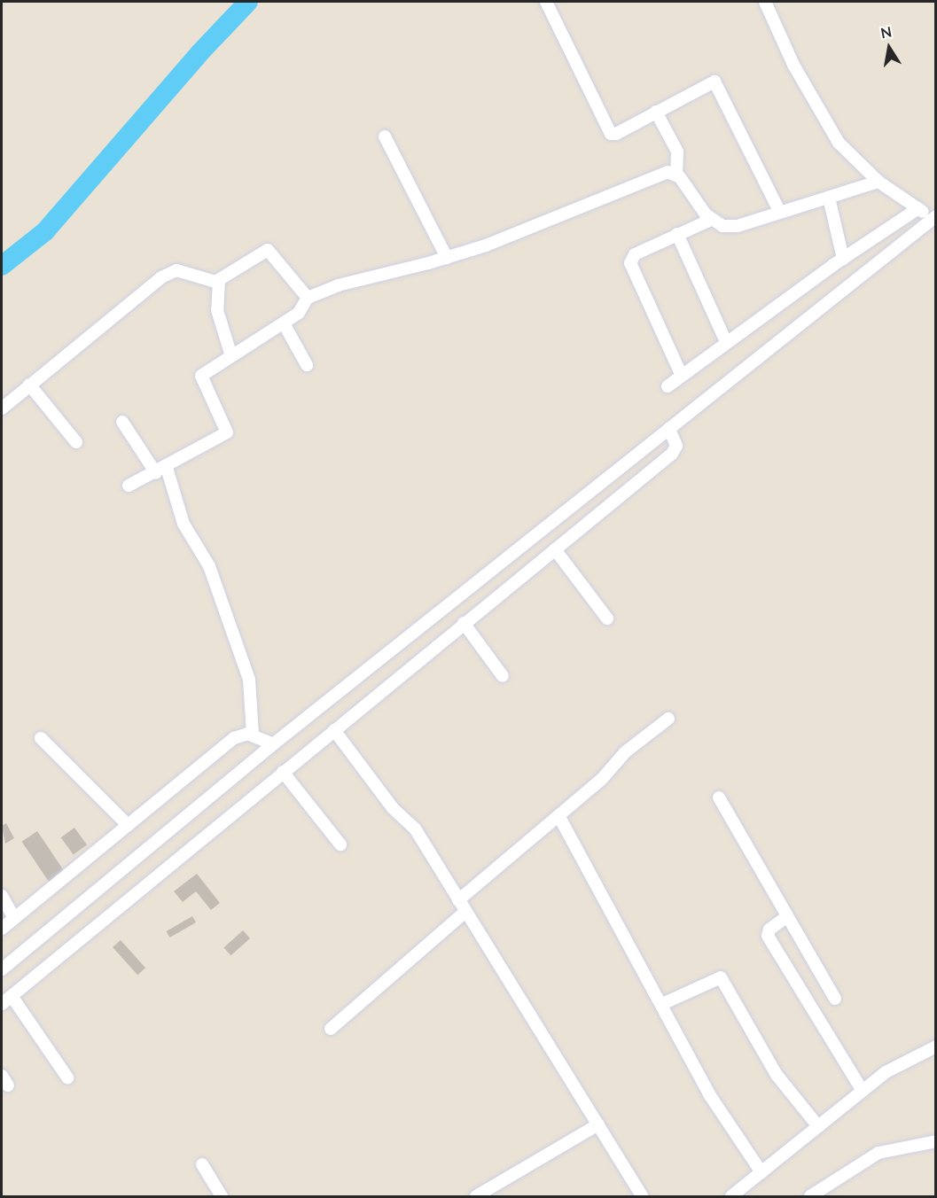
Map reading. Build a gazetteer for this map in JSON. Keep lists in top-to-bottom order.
{
  "north": "top"
}
